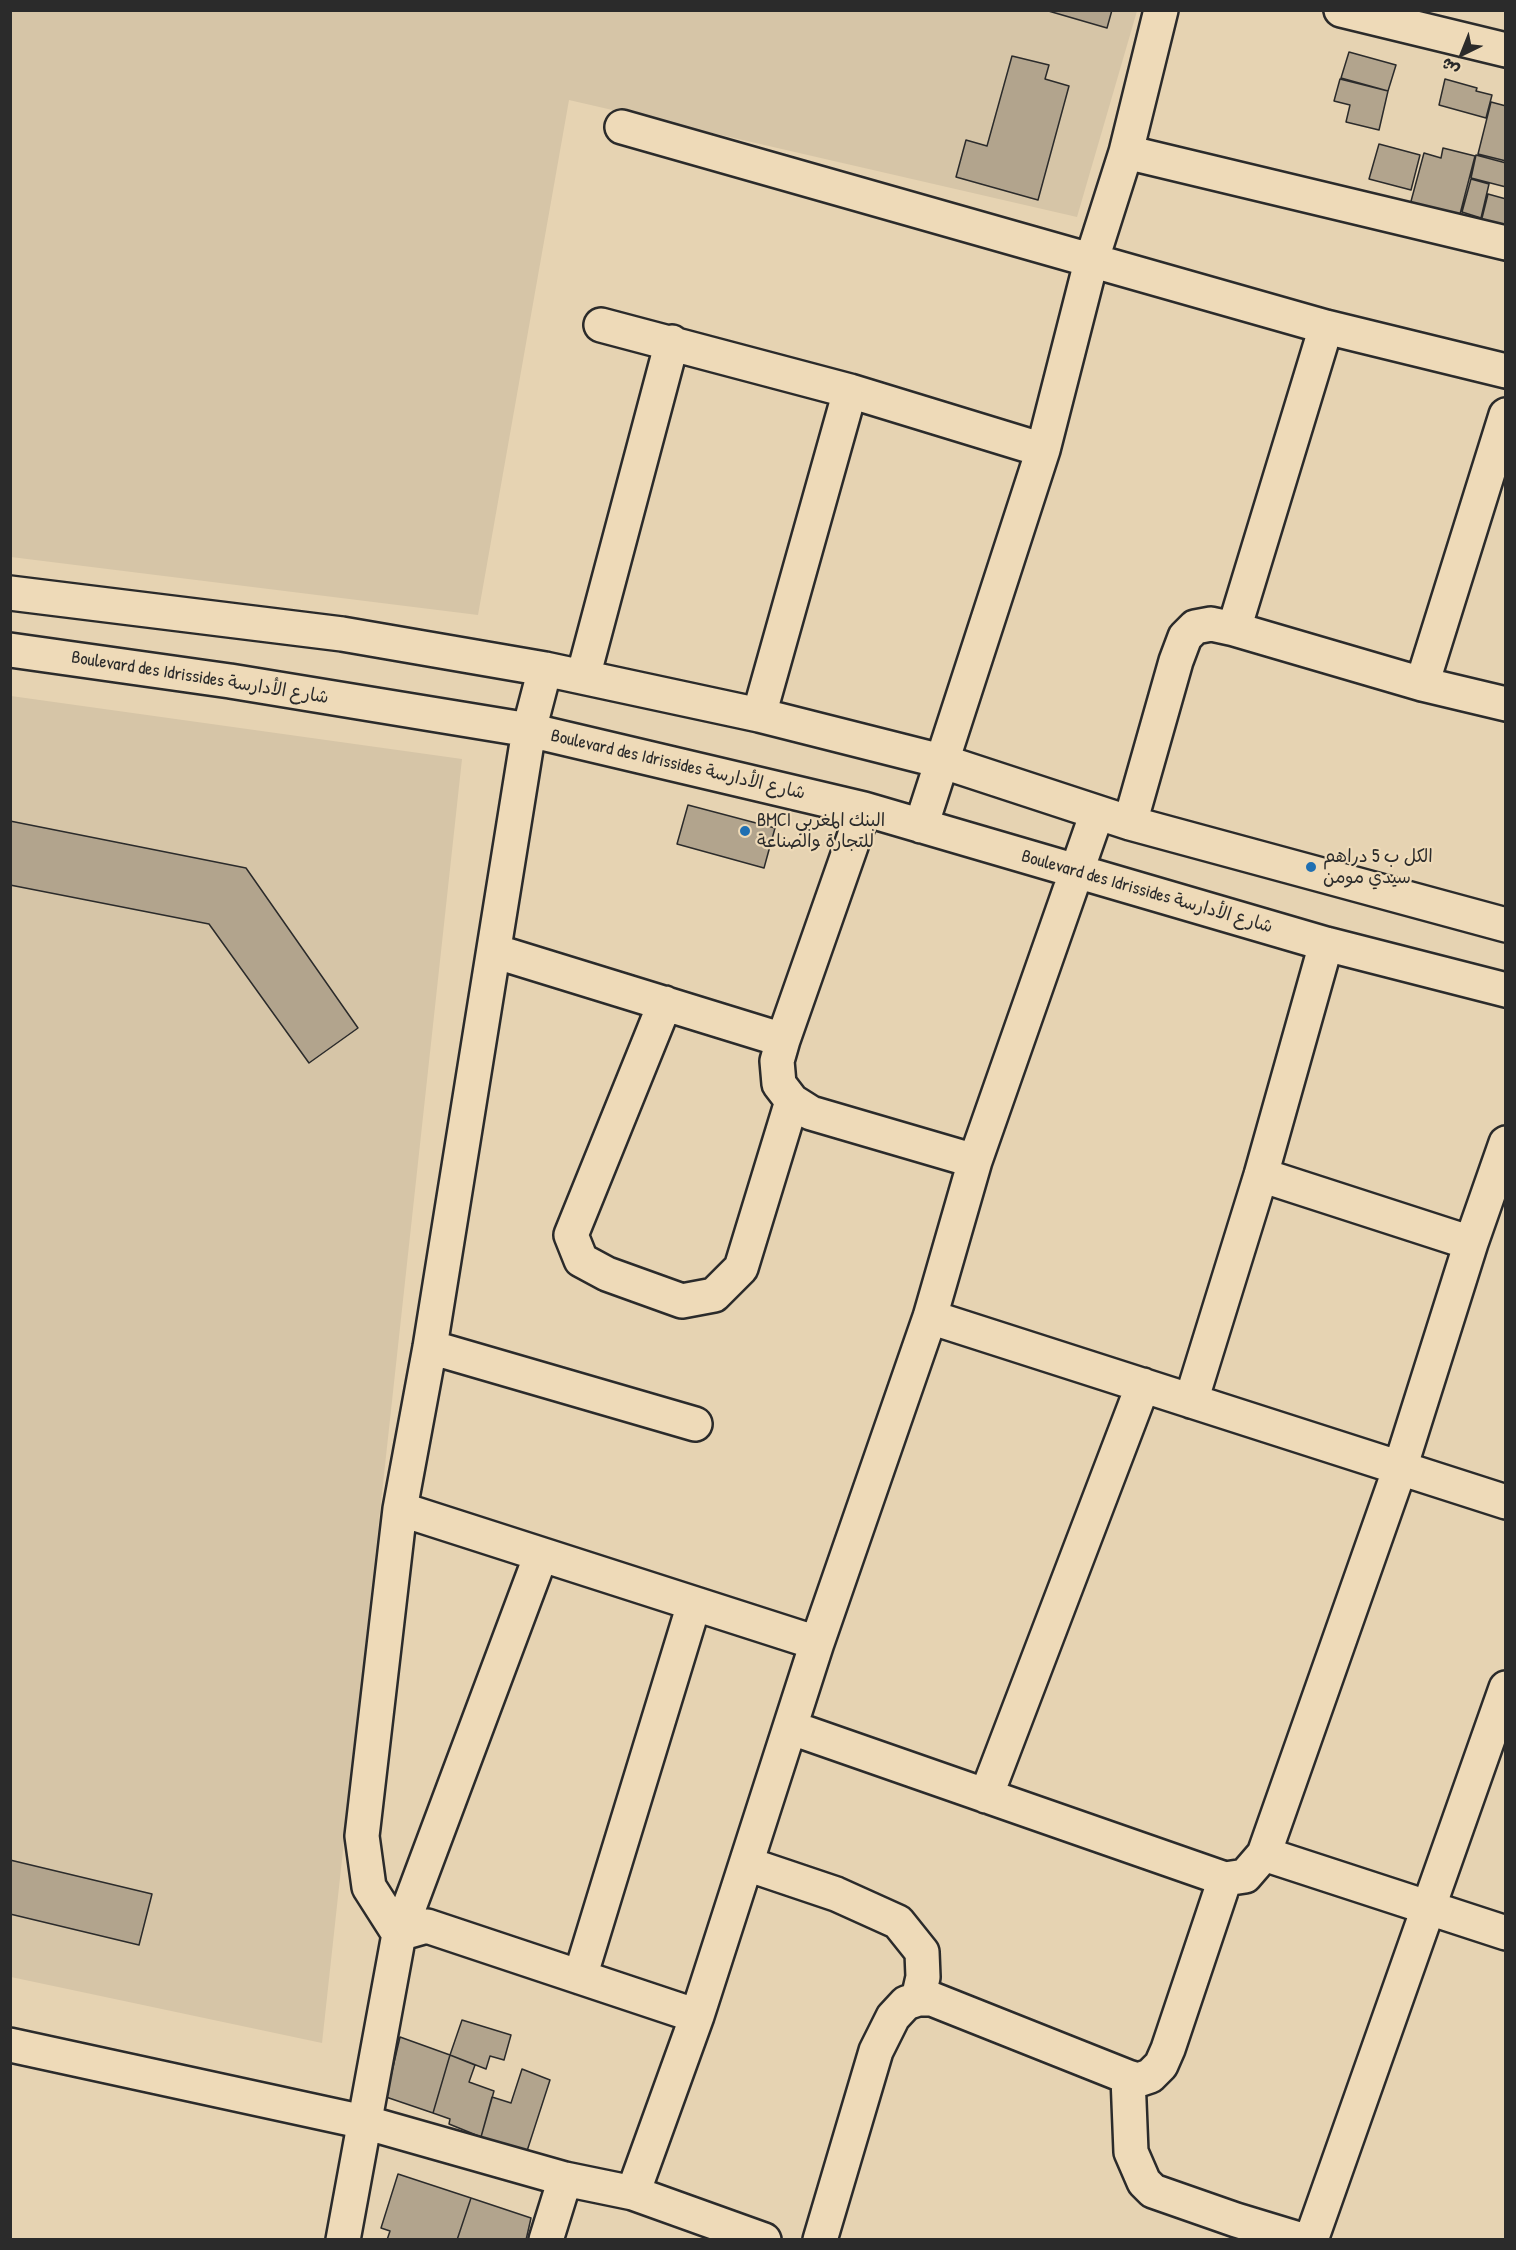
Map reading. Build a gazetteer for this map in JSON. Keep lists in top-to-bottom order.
{
  "streets": {
    "street": ["Boulevard des Idrissides شارع الأدارسة"]
  },
  "places": ["BMCI البنك المغربي للتجارة والصناعة", "الكل ب 5 دراهم سيدي مومن"],
  "north": "bottom left"
}
